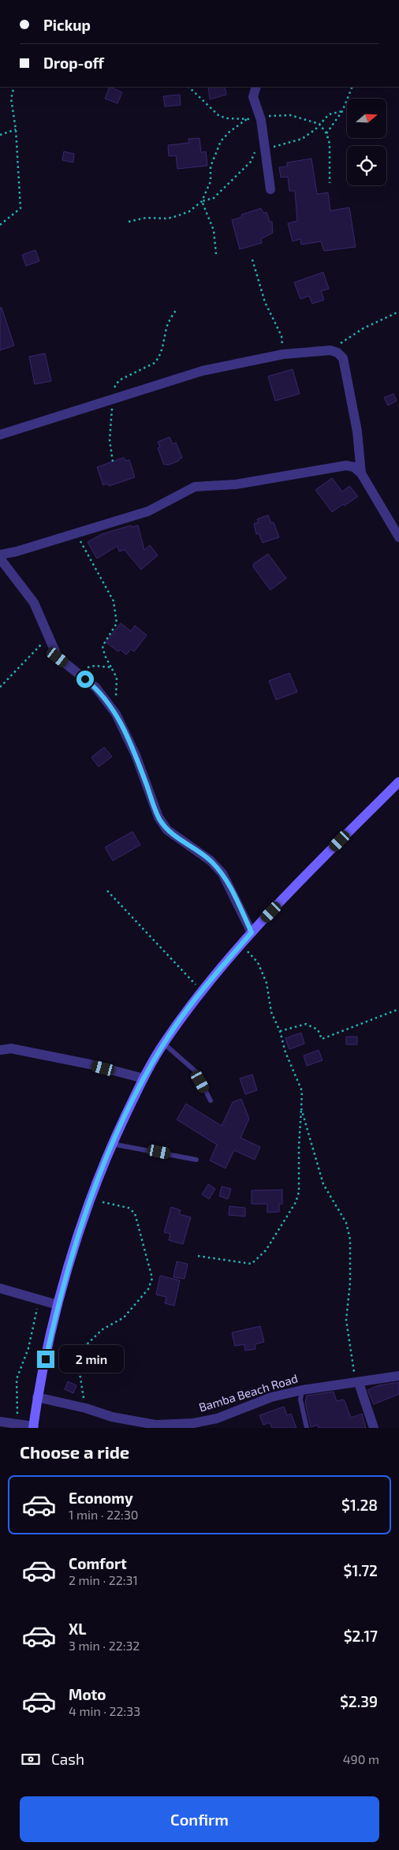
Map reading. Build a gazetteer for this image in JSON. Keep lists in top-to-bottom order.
{
  "streets": {
    "street": ["Bamba Beach Road"]
  },
  "north": "right",
  "page": {
    "banner": ["Pickup", "Drop-off"],
    "bubble": "2 min",
    "heading": "Choose a ride",
    "list": [
      {
        "name": "Economy",
        "note": "1 min · 22:30",
        "value": "$1.28"
      },
      {
        "name": "Comfort",
        "note": "2 min · 22:31",
        "value": "$1.72"
      },
      {
        "name": "XL",
        "note": "3 min · 22:32",
        "value": "$2.17"
      },
      {
        "name": "Moto",
        "note": "4 min · 22:33",
        "value": "$2.39"
      }
    ],
    "pay": ["Cash", "490 m"],
    "buttons": "Confirm"
  }
}
